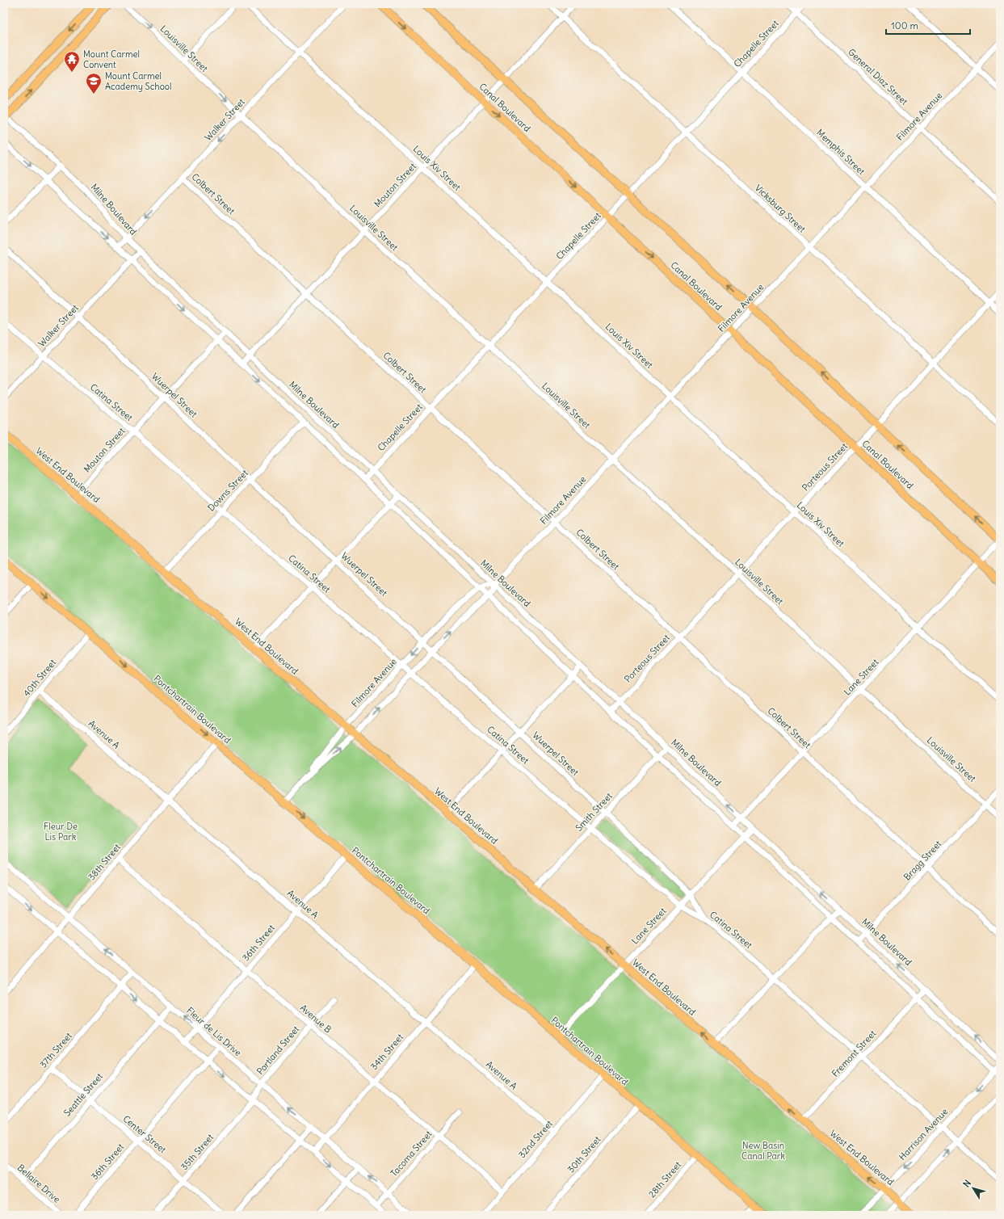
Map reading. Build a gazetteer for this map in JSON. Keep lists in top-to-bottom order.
{
  "streets": {
    "main road": ["Canal Boulevard", "West End Boulevard", "Pontchartrain Boulevard"],
    "street": [
      "Chapelle Street",
      "Louisville Street",
      "General Diaz Street",
      "Filmore Avenue",
      "Walker Street",
      "Memphis Street",
      "Louis Xiv Street",
      "Mouton Street",
      "Colbert Street",
      "Vicksburg Street",
      "Milne Boulevard",
      "Wuerpel Street",
      "Catina Street",
      "Porteous Street",
      "Downs Street",
      "Lane Street",
      "40th Street",
      "Avenue A",
      "Smith Street",
      "Bragg Street",
      "38th Street",
      "36th Street",
      "Avenue B",
      "Fleur de Lis Drive",
      "37th Street",
      "Portland Street",
      "34th Street",
      "Fremont Street",
      "Seattle Street",
      "Center Street",
      "Harrison Avenue",
      "32nd Street",
      "35th Street",
      "Tacoma Street",
      "30th Street",
      "28th Street",
      "Bellaire Drive"
    ]
  },
  "crossings": [
    ["Chapelle Street", "Louisville Street"],
    ["Chapelle Street", "General Diaz Street"],
    ["Chapelle Street", "Canal Boulevard"],
    ["Chapelle Street", "Memphis Street"],
    ["Chapelle Street", "Louis Xiv Street"],
    ["Chapelle Street", "Colbert Street"],
    ["Chapelle Street", "Vicksburg Street"],
    ["Chapelle Street", "Milne Boulevard"],
    ["Louisville Street", "Filmore Avenue"],
    ["Louisville Street", "Walker Street"],
    ["Louisville Street", "Mouton Street"],
    ["Louisville Street", "Porteous Street"],
    ["Louisville Street", "Lane Street"],
    ["Louisville Street", "Bragg Street"],
    ["General Diaz Street", "Filmore Avenue"],
    ["Canal Boulevard", "Filmore Avenue"],
    ["Canal Boulevard", "Mouton Street"],
    ["Canal Boulevard", "Porteous Street"],
    ["Canal Boulevard", "Lane Street"],
    ["Filmore Avenue", "Memphis Street"],
    ["Filmore Avenue", "Louis Xiv Street"],
    ["Filmore Avenue", "Colbert Street"],
    ["Filmore Avenue", "Vicksburg Street"],
    ["Filmore Avenue", "Milne Boulevard"],
    ["Filmore Avenue", "Wuerpel Street"],
    ["Filmore Avenue", "Catina Street"],
    ["Filmore Avenue", "West End Boulevard"],
    ["Filmore Avenue", "Pontchartrain Boulevard"],
    ["Walker Street", "Louis Xiv Street"],
    ["Walker Street", "Colbert Street"],
    ["Walker Street", "Milne Boulevard"],
    ["Walker Street", "Wuerpel Street"],
    ["Walker Street", "Catina Street"],
    ["Memphis Street", "Porteous Street"],
    ["Louis Xiv Street", "Mouton Street"],
    ["Louis Xiv Street", "Porteous Street"],
    ["Louis Xiv Street", "Lane Street"],
    ["Mouton Street", "Colbert Street"],
    ["Mouton Street", "Vicksburg Street"],
    ["Mouton Street", "Milne Boulevard"],
    ["Mouton Street", "Wuerpel Street"],
    ["Mouton Street", "Catina Street"],
    ["Mouton Street", "West End Boulevard"],
    ["Colbert Street", "Porteous Street"],
    ["Colbert Street", "Lane Street"],
    ["Colbert Street", "Bragg Street"],
    ["Vicksburg Street", "Porteous Street"],
    ["Milne Boulevard", "Porteous Street"],
    ["Milne Boulevard", "Lane Street"],
    ["Milne Boulevard", "Smith Street"],
    ["Milne Boulevard", "Bragg Street"],
    ["Milne Boulevard", "Fremont Street"],
    ["Wuerpel Street", "Catina Street"],
    ["Wuerpel Street", "Downs Street"],
    ["Wuerpel Street", "Lane Street"],
    ["Wuerpel Street", "Smith Street"],
    ["Catina Street", "Downs Street"],
    ["Catina Street", "Lane Street"],
    ["Catina Street", "Smith Street"],
    ["Catina Street", "Fremont Street"],
    ["Catina Street", "Harrison Avenue"],
    ["West End Boulevard", "Downs Street"],
    ["West End Boulevard", "Lane Street"],
    ["West End Boulevard", "Smith Street"],
    ["West End Boulevard", "Fremont Street"],
    ["West End Boulevard", "Harrison Avenue"],
    ["Lane Street", "Pontchartrain Boulevard"],
    ["40th Street", "Pontchartrain Boulevard"],
    ["40th Street", "Avenue A"],
    ["Pontchartrain Boulevard", "38th Street"],
    ["Pontchartrain Boulevard", "36th Street"],
    ["Pontchartrain Boulevard", "34th Street"],
    ["Pontchartrain Boulevard", "32nd Street"],
    ["Pontchartrain Boulevard", "30th Street"],
    ["Pontchartrain Boulevard", "28th Street"],
    ["Avenue A", "38th Street"],
    ["Avenue A", "36th Street"],
    ["Avenue A", "34th Street"],
    ["Avenue A", "32nd Street"],
    ["38th Street", "Avenue B"],
    ["38th Street", "Fleur de Lis Drive"],
    ["36th Street", "Avenue B"],
    ["36th Street", "Fleur de Lis Drive"],
    ["36th Street", "Center Street"],
    ["Avenue B", "Portland Street"],
    ["Avenue B", "34th Street"],
    ["Avenue B", "32nd Street"],
    ["Avenue B", "Tacoma Street"],
    ["Fleur de Lis Drive", "37th Street"],
    ["Fleur de Lis Drive", "Portland Street"],
    ["Fleur de Lis Drive", "34th Street"],
    ["Fleur de Lis Drive", "Seattle Street"],
    ["Fleur de Lis Drive", "Tacoma Street"],
    ["37th Street", "Center Street"],
    ["Portland Street", "35th Street"],
    ["Seattle Street", "Center Street"],
    ["Seattle Street", "Bellaire Drive"],
    ["Center Street", "35th Street"]
  ],
  "one_way": ["West End Boulevard"],
  "parks": ["Fleur De Lis Park", "New Basin Canal Park"],
  "places": {
    "temple": ["Mount Carmel Convent"],
    "school or university": ["Mount Carmel Academy School"]
  },
  "scale_bar": "100 m",
  "north": "top left"
}
